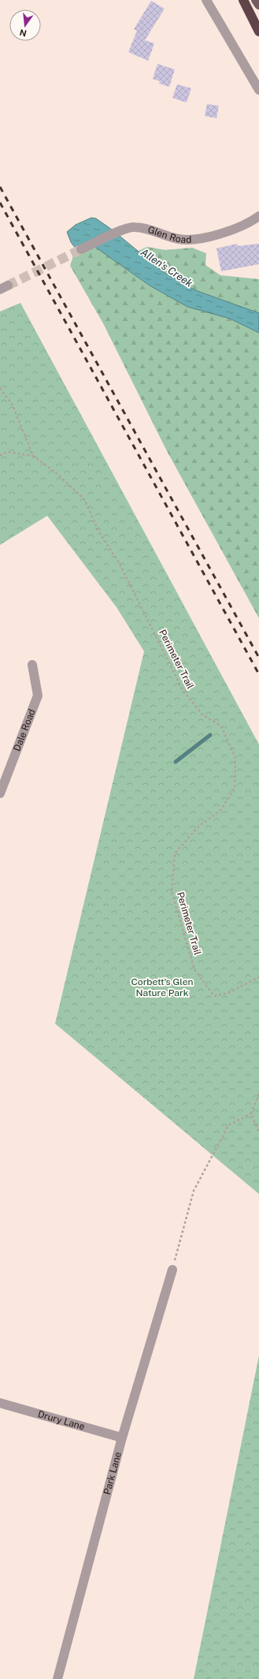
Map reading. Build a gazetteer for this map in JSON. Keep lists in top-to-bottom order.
{
  "streets": {
    "street": [
      "Glen Road",
      "Dale Road",
      "Drury Lane",
      "Park Lane"
    ],
    "path": ["Perimeter Trail"]
  },
  "crossings": [
    ["Drury Lane", "Park Lane"]
  ],
  "water": ["Allen's Creek"],
  "parks": ["Corbett's Glen Nature Park"],
  "north": "bottom"
}
